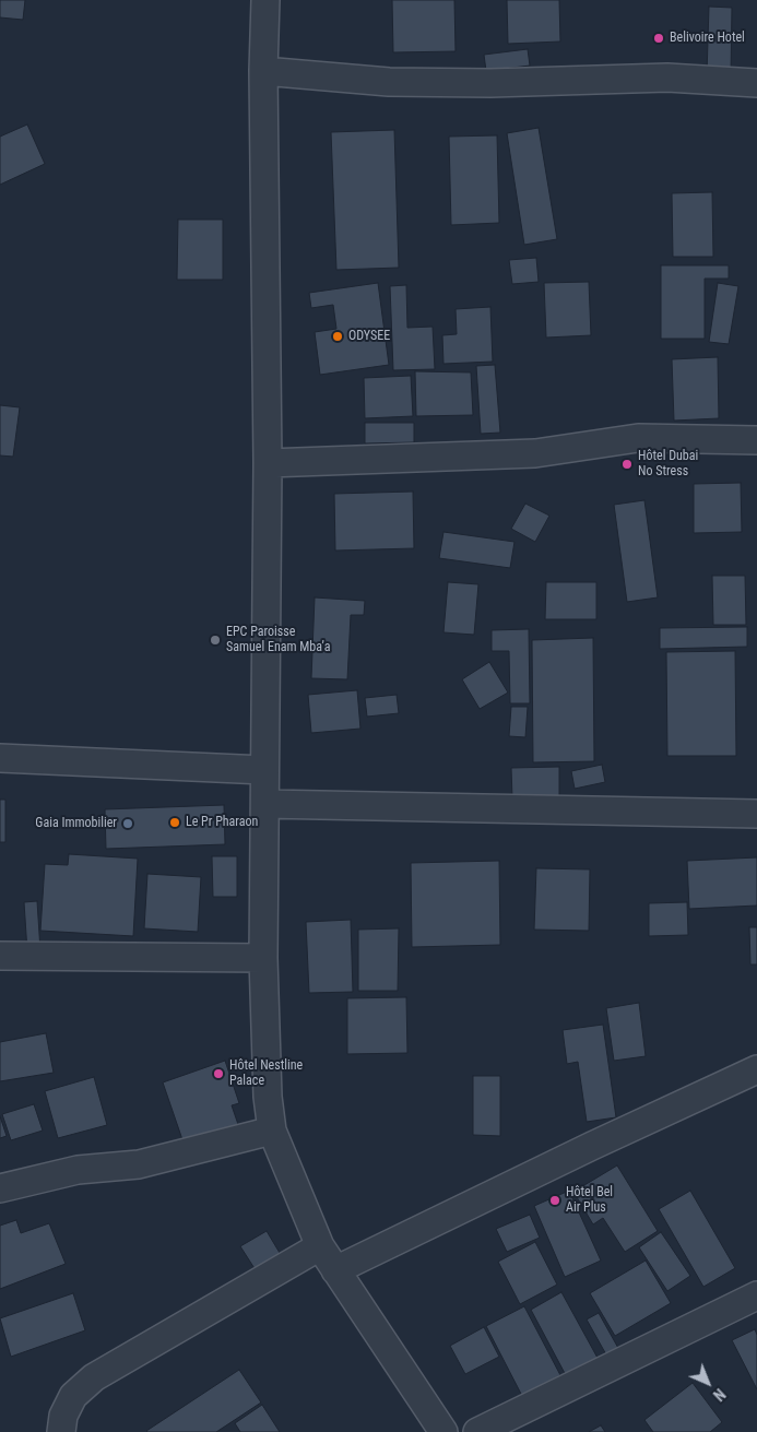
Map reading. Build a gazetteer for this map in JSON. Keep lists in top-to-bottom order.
{
  "places": [
    "Belivoire Hotel",
    "ODYSEE",
    "Hôtel Dubai No Stress",
    "EPC Paroisse Samuel Enam Mba’a",
    "Le Pr Pharaon",
    "Gaia Immobilier",
    "Hôtel Nestline Palace",
    "Hôtel Bel Air Plus"
  ],
  "north": "bottom right"
}
